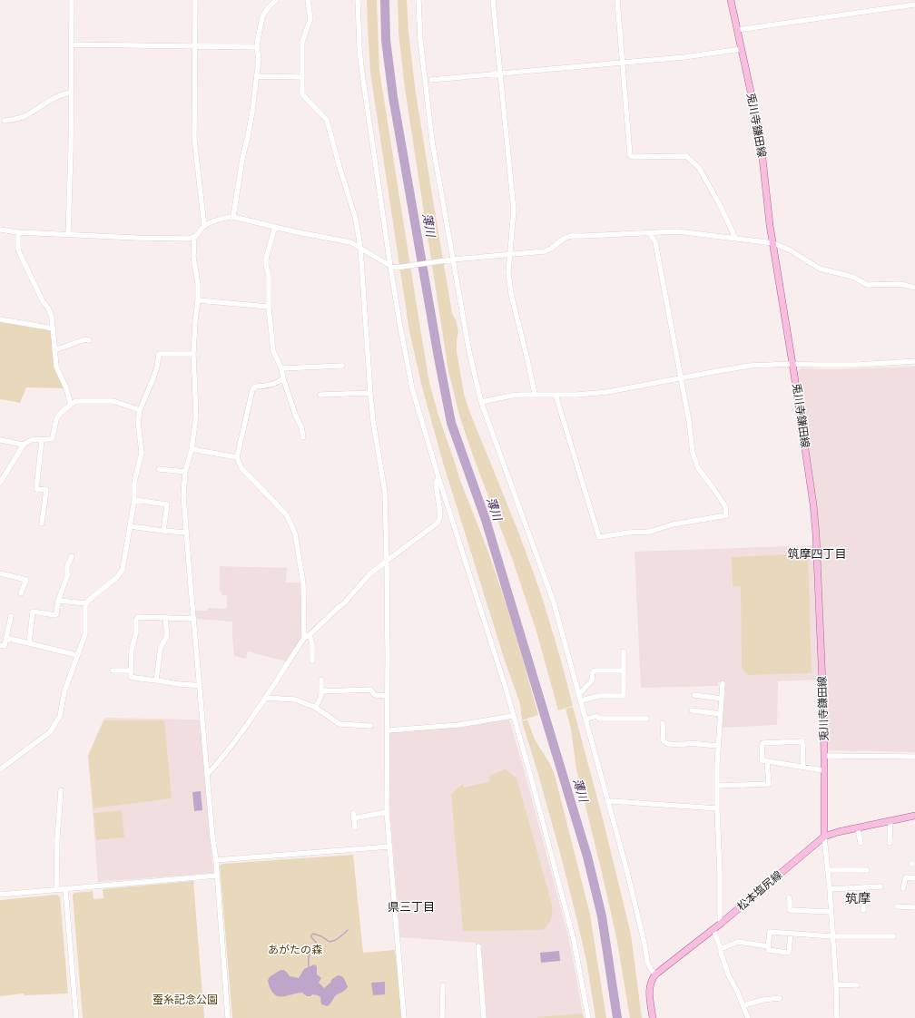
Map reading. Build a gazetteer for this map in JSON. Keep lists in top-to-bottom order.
{
  "streets": {
    "main road": ["兎川寺鎌田線", "松本塩尻線"]
  },
  "crossings": [
    ["兎川寺鎌田線", "松本塩尻線"]
  ],
  "districts": ["筑摩四丁目", "筑摩", "県三丁目"],
  "water": ["薄川"],
  "parks": ["あがたの森", "蚕糸記念公園"]
}
